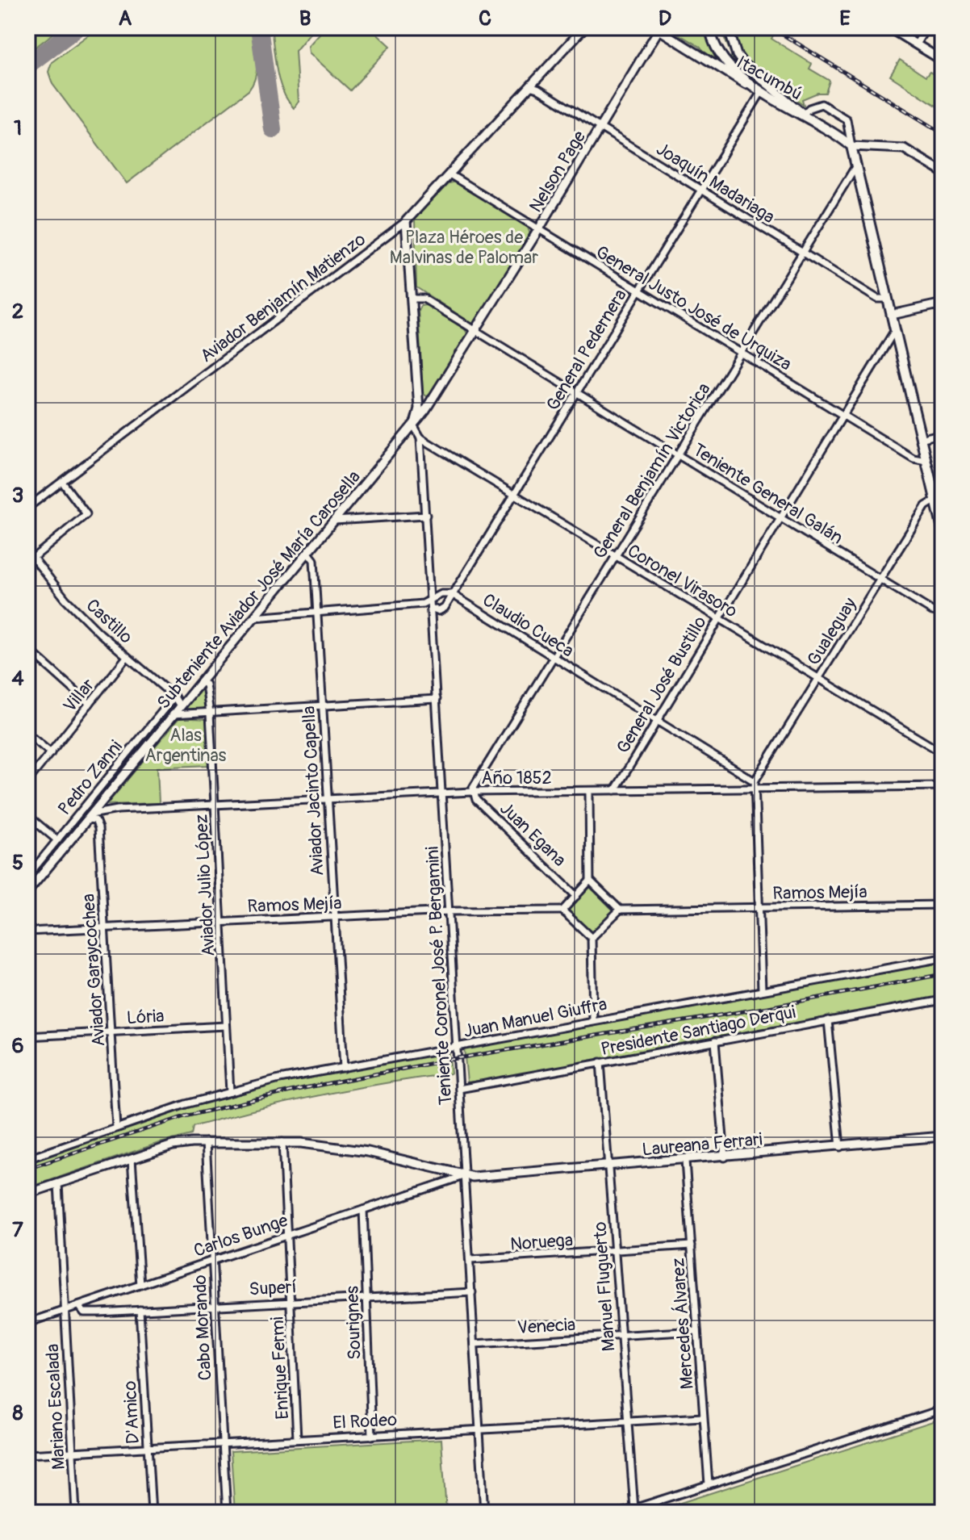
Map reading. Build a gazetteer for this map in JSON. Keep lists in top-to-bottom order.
{
  "streets": {
    "main road": ["Itacumbú"],
    "street": [
      "Nelson Page",
      "Joaquín Madariaga",
      "Aviador Benjamín Matienzo",
      "General Justo José de Urquiza",
      "General Pedernera",
      "General Benjamín Victorica",
      "Teniente General Galán",
      "Coronel Virasoro",
      "Subteniente Aviador José María Carosella",
      "Castillo",
      "Claudio Cueca",
      "Gualeguay",
      "General José Bustillo",
      "Villar",
      "Pedro Zanni",
      "Año 1852",
      "Aviador Jacinto Capella",
      "Juan Egana",
      "Aviador Julio López",
      "Ramos Mejía",
      "Aviador Garaycochea",
      "Teniente Coronel José P. Bergamini",
      "Lória",
      "Juan Manuel Giuffra",
      "Presidente Santiago Derqui",
      "Laureana Ferrari",
      "Carlos Bunge",
      "Noruega",
      "Manuel Fluguerto",
      "Superí",
      "Sourignes",
      "Mercedes Álvarez",
      "Venecia",
      "Cabo Morando",
      "Enrique Fermi",
      "Mariano Escalada",
      "D'Amico",
      "El Rodeo"
    ]
  },
  "crossings": [
    ["Itacumbú", "Nelson Page"],
    ["Itacumbú", "General Pedernera"],
    ["Nelson Page", "Joaquín Madariaga"],
    ["Nelson Page", "General Justo José de Urquiza"],
    ["Nelson Page", "Teniente General Galán"],
    ["Nelson Page", "Coronel Virasoro"],
    ["Nelson Page", "Subteniente Aviador José María Carosella"],
    ["Joaquín Madariaga", "Aviador Benjamín Matienzo"],
    ["Joaquín Madariaga", "General Pedernera"],
    ["Joaquín Madariaga", "General Benjamín Victorica"],
    ["Aviador Benjamín Matienzo", "General Justo José de Urquiza"],
    ["General Justo José de Urquiza", "General Pedernera"],
    ["General Justo José de Urquiza", "General Benjamín Victorica"],
    ["General Justo José de Urquiza", "General José Bustillo"],
    ["General Pedernera", "Teniente General Galán"],
    ["General Pedernera", "Coronel Virasoro"],
    ["General Pedernera", "Claudio Cueca"],
    ["General Pedernera", "Teniente Coronel José P. Bergamini"],
    ["General Benjamín Victorica", "Teniente General Galán"],
    ["General Benjamín Victorica", "Coronel Virasoro"],
    ["General Benjamín Victorica", "Claudio Cueca"],
    ["General Benjamín Victorica", "Año 1852"],
    ["General Benjamín Victorica", "Juan Egana"],
    ["Teniente General Galán", "Gualeguay"],
    ["Teniente General Galán", "General José Bustillo"],
    ["Coronel Virasoro", "Subteniente Aviador José María Carosella"],
    ["Coronel Virasoro", "Gualeguay"],
    ["Coronel Virasoro", "General José Bustillo"],
    ["Coronel Virasoro", "Teniente Coronel José P. Bergamini"],
    ["Subteniente Aviador José María Carosella", "Año 1852"],
    ["Subteniente Aviador José María Carosella", "Aviador Jacinto Capella"],
    ["Subteniente Aviador José María Carosella", "Aviador Julio López"],
    ["Subteniente Aviador José María Carosella", "Aviador Garaycochea"],
    ["Castillo", "Villar"],
    ["Castillo", "Pedro Zanni"],
    ["Claudio Cueca", "Gualeguay"],
    ["Claudio Cueca", "General José Bustillo"],
    ["Claudio Cueca", "Año 1852"],
    ["Gualeguay", "Año 1852"],
    ["General José Bustillo", "Año 1852"],
    ["Año 1852", "Aviador Jacinto Capella"],
    ["Año 1852", "Juan Egana"],
    ["Año 1852", "Aviador Julio López"],
    ["Año 1852", "Aviador Garaycochea"],
    ["Año 1852", "Teniente Coronel José P. Bergamini"],
    ["Aviador Jacinto Capella", "Ramos Mejía"],
    ["Aviador Jacinto Capella", "Juan Manuel Giuffra"],
    ["Aviador Julio López", "Ramos Mejía"],
    ["Aviador Julio López", "Lória"],
    ["Aviador Julio López", "Juan Manuel Giuffra"],
    ["Ramos Mejía", "Aviador Garaycochea"],
    ["Ramos Mejía", "Teniente Coronel José P. Bergamini"],
    ["Aviador Garaycochea", "Lória"],
    ["Aviador Garaycochea", "Juan Manuel Giuffra"],
    ["Teniente Coronel José P. Bergamini", "Juan Manuel Giuffra"],
    ["Teniente Coronel José P. Bergamini", "Presidente Santiago Derqui"],
    ["Teniente Coronel José P. Bergamini", "Laureana Ferrari"],
    ["Teniente Coronel José P. Bergamini", "Carlos Bunge"],
    ["Teniente Coronel José P. Bergamini", "Noruega"],
    ["Teniente Coronel José P. Bergamini", "Superí"],
    ["Teniente Coronel José P. Bergamini", "Venecia"],
    ["Teniente Coronel José P. Bergamini", "El Rodeo"],
    ["Presidente Santiago Derqui", "Manuel Fluguerto"],
    ["Laureana Ferrari", "Carlos Bunge"],
    ["Laureana Ferrari", "Manuel Fluguerto"],
    ["Laureana Ferrari", "Mercedes Álvarez"],
    ["Carlos Bunge", "Superí"],
    ["Carlos Bunge", "Sourignes"],
    ["Carlos Bunge", "Cabo Morando"],
    ["Carlos Bunge", "Enrique Fermi"],
    ["Carlos Bunge", "Mariano Escalada"],
    ["Noruega", "Manuel Fluguerto"],
    ["Noruega", "Mercedes Álvarez"],
    ["Manuel Fluguerto", "Venecia"],
    ["Manuel Fluguerto", "El Rodeo"],
    ["Superí", "Sourignes"],
    ["Superí", "Cabo Morando"],
    ["Superí", "Enrique Fermi"],
    ["Superí", "D'Amico"],
    ["Sourignes", "El Rodeo"],
    ["Mercedes Álvarez", "Venecia"],
    ["Mercedes Álvarez", "El Rodeo"],
    ["Cabo Morando", "El Rodeo"],
    ["Enrique Fermi", "El Rodeo"],
    ["Mariano Escalada", "El Rodeo"],
    ["D'Amico", "El Rodeo"]
  ],
  "parks": ["Plaza Héroes de Malvinas de Palomar", "Alas Argentinas"],
  "grid": {
    "columns": [
      "A",
      "B",
      "C",
      "D",
      "E"
    ],
    "rows": [
      "1",
      "2",
      "3",
      "4",
      "5",
      "6",
      "7",
      "8"
    ]
  }
}
